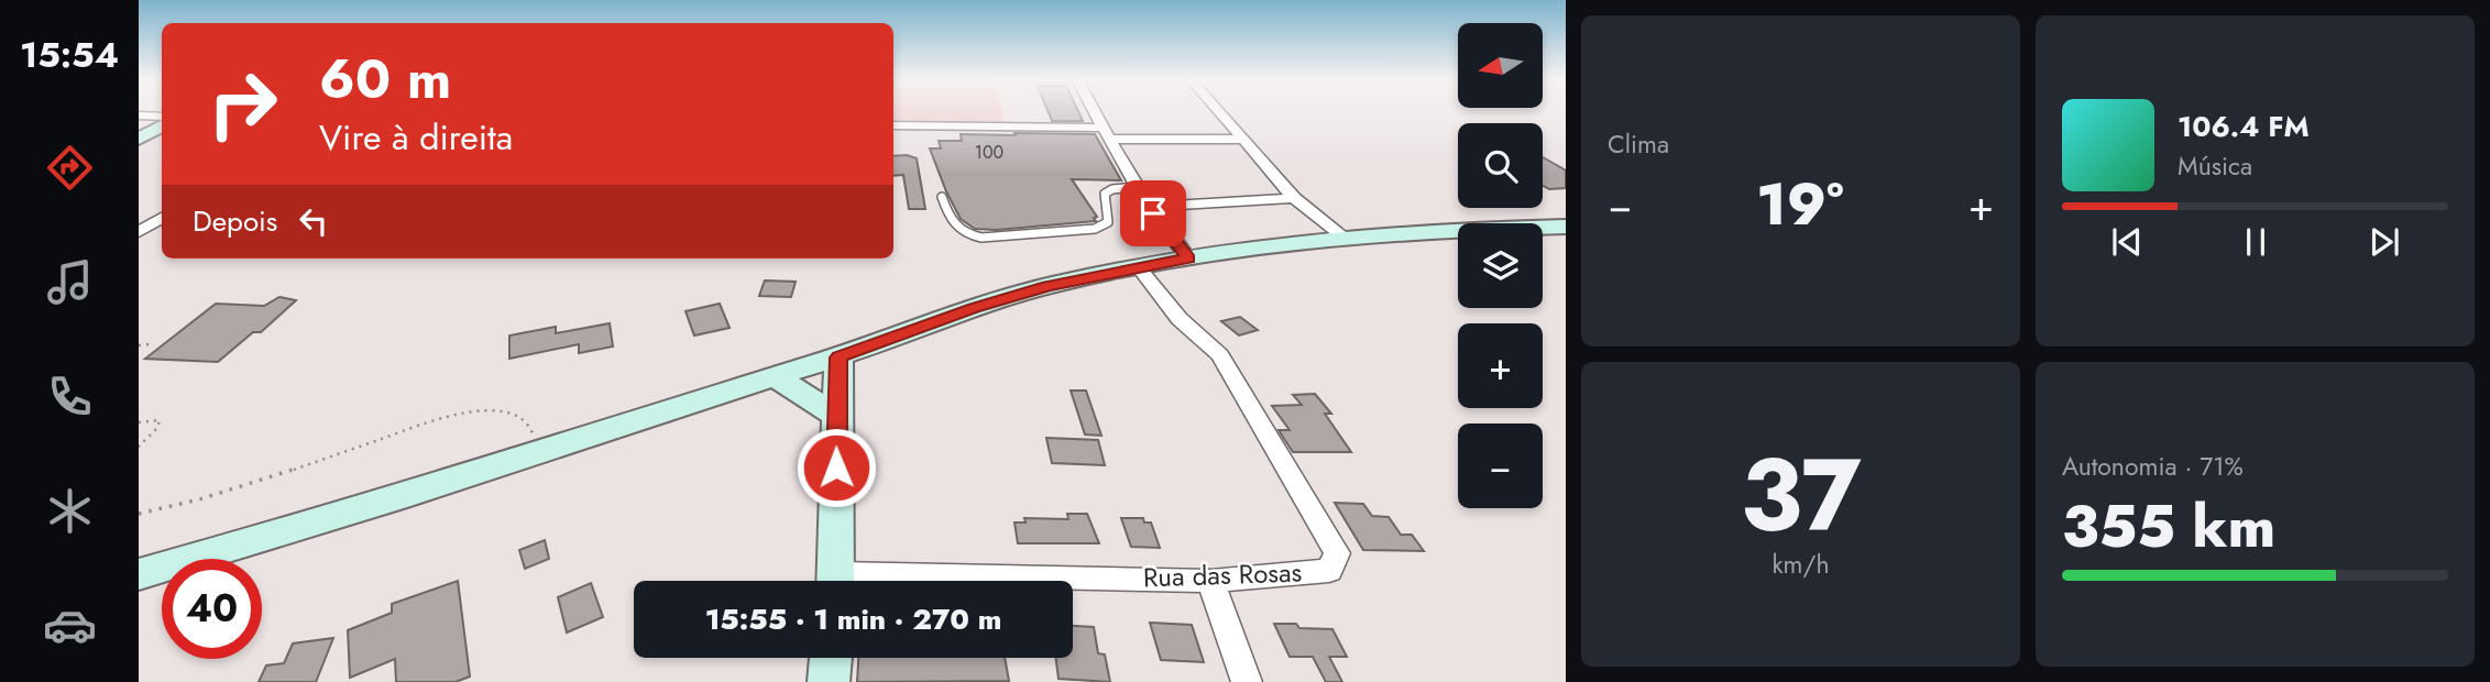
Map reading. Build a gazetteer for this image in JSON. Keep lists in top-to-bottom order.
{
  "streets": {
    "street": ["Rua das Rosas"]
  },
  "house_numbers": ["100"],
  "north": "left",
  "page": {
    "tabs": "15:54",
    "tile": [
      "Clima",
      ["37", "km/h"],
      ["Autonomia · 71%", "355 km"]
    ],
    "map_buttons": ["+", "−"],
    "turn": ["60 m", "Vire à direita"],
    "song": ["106.4 FM", "Música"],
    "heat": ["−", "19°", "+"],
    "then": "Depois",
    "limit": "40",
    "trip": "15:55 · 1 min · 270 m"
  }
}
